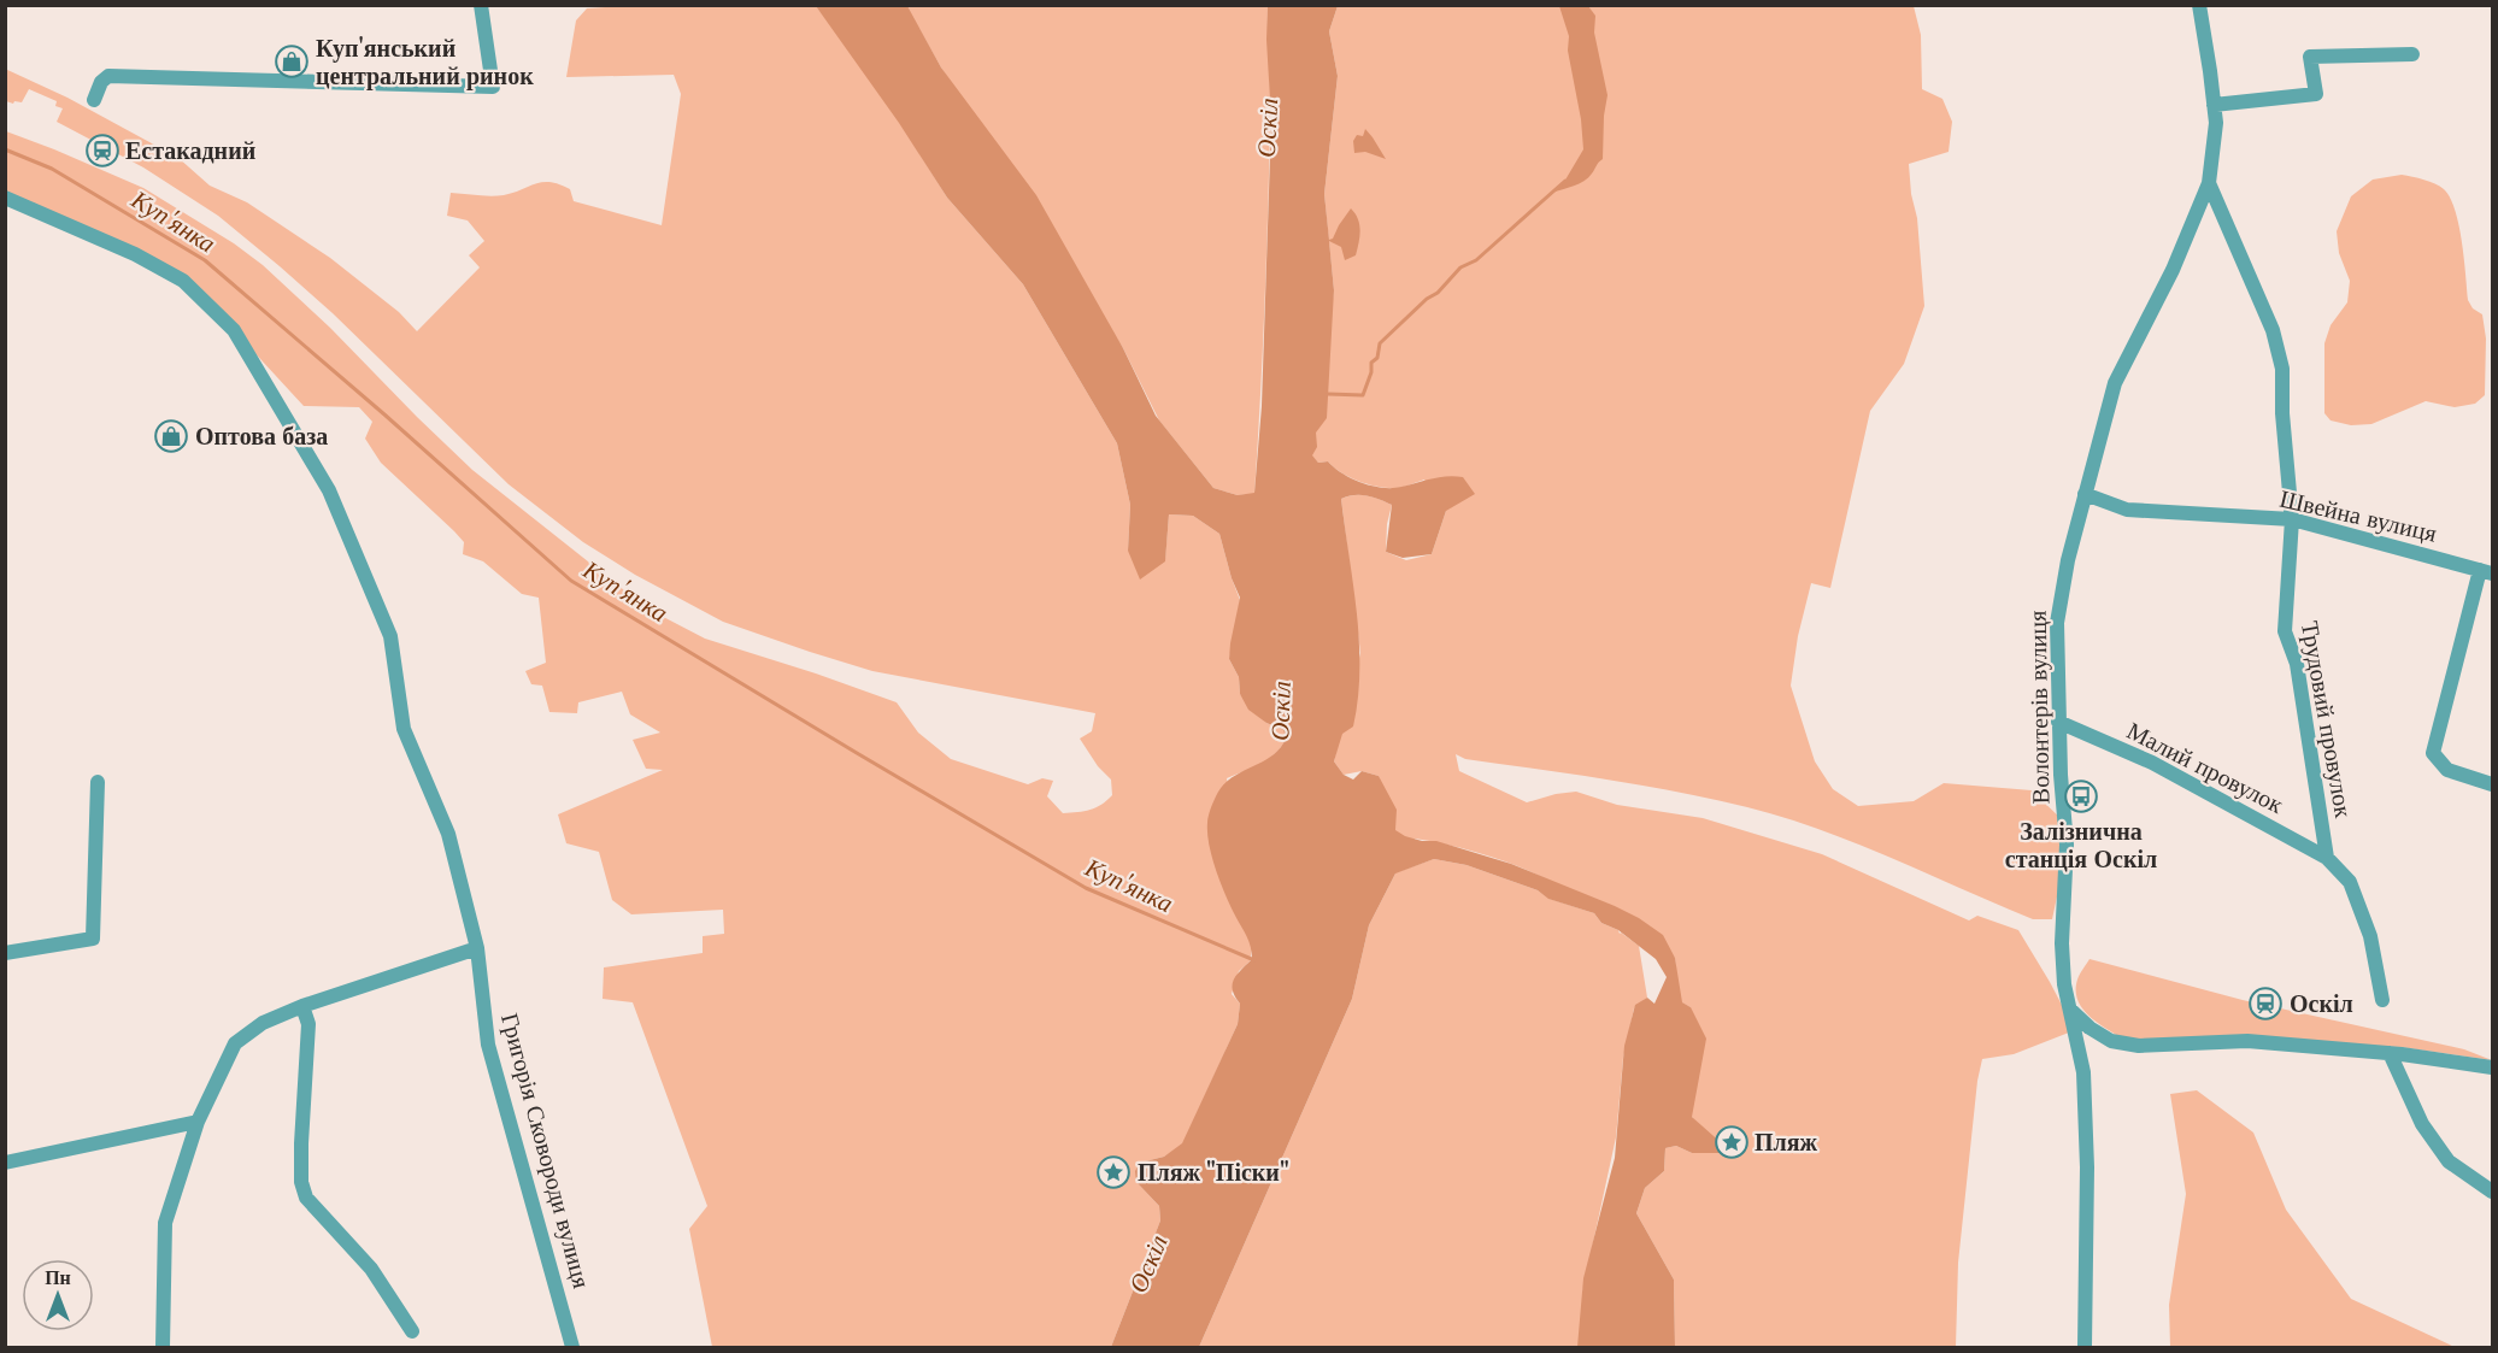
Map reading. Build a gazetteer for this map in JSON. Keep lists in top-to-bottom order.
{
  "streets": {
    "street": [
      "Швейна вулиця",
      "Волонтерів вулиця",
      "Трудовий провулок",
      "Малий провулок",
      "Григорія Сковороди вулиця"
    ]
  },
  "crossings": [
    ["Швейна вулиця", "Волонтерів вулиця"],
    ["Швейна вулиця", "Трудовий провулок"],
    ["Волонтерів вулиця", "Трудовий провулок"],
    ["Волонтерів вулиця", "Малий провулок"],
    ["Трудовий провулок", "Малий провулок"]
  ],
  "water": ["Оскіл", "Куп'янка"],
  "places": {
    "shop": ["Куп'янський центральний ринок", "Оптова база"],
    "station": ["Естакадний", "Оскіл"],
    "bus stop": ["Залізнична станція Оскіл"],
    "place": ["Пляж", "Пляж \"Піски\""]
  },
  "north": "top"
}
